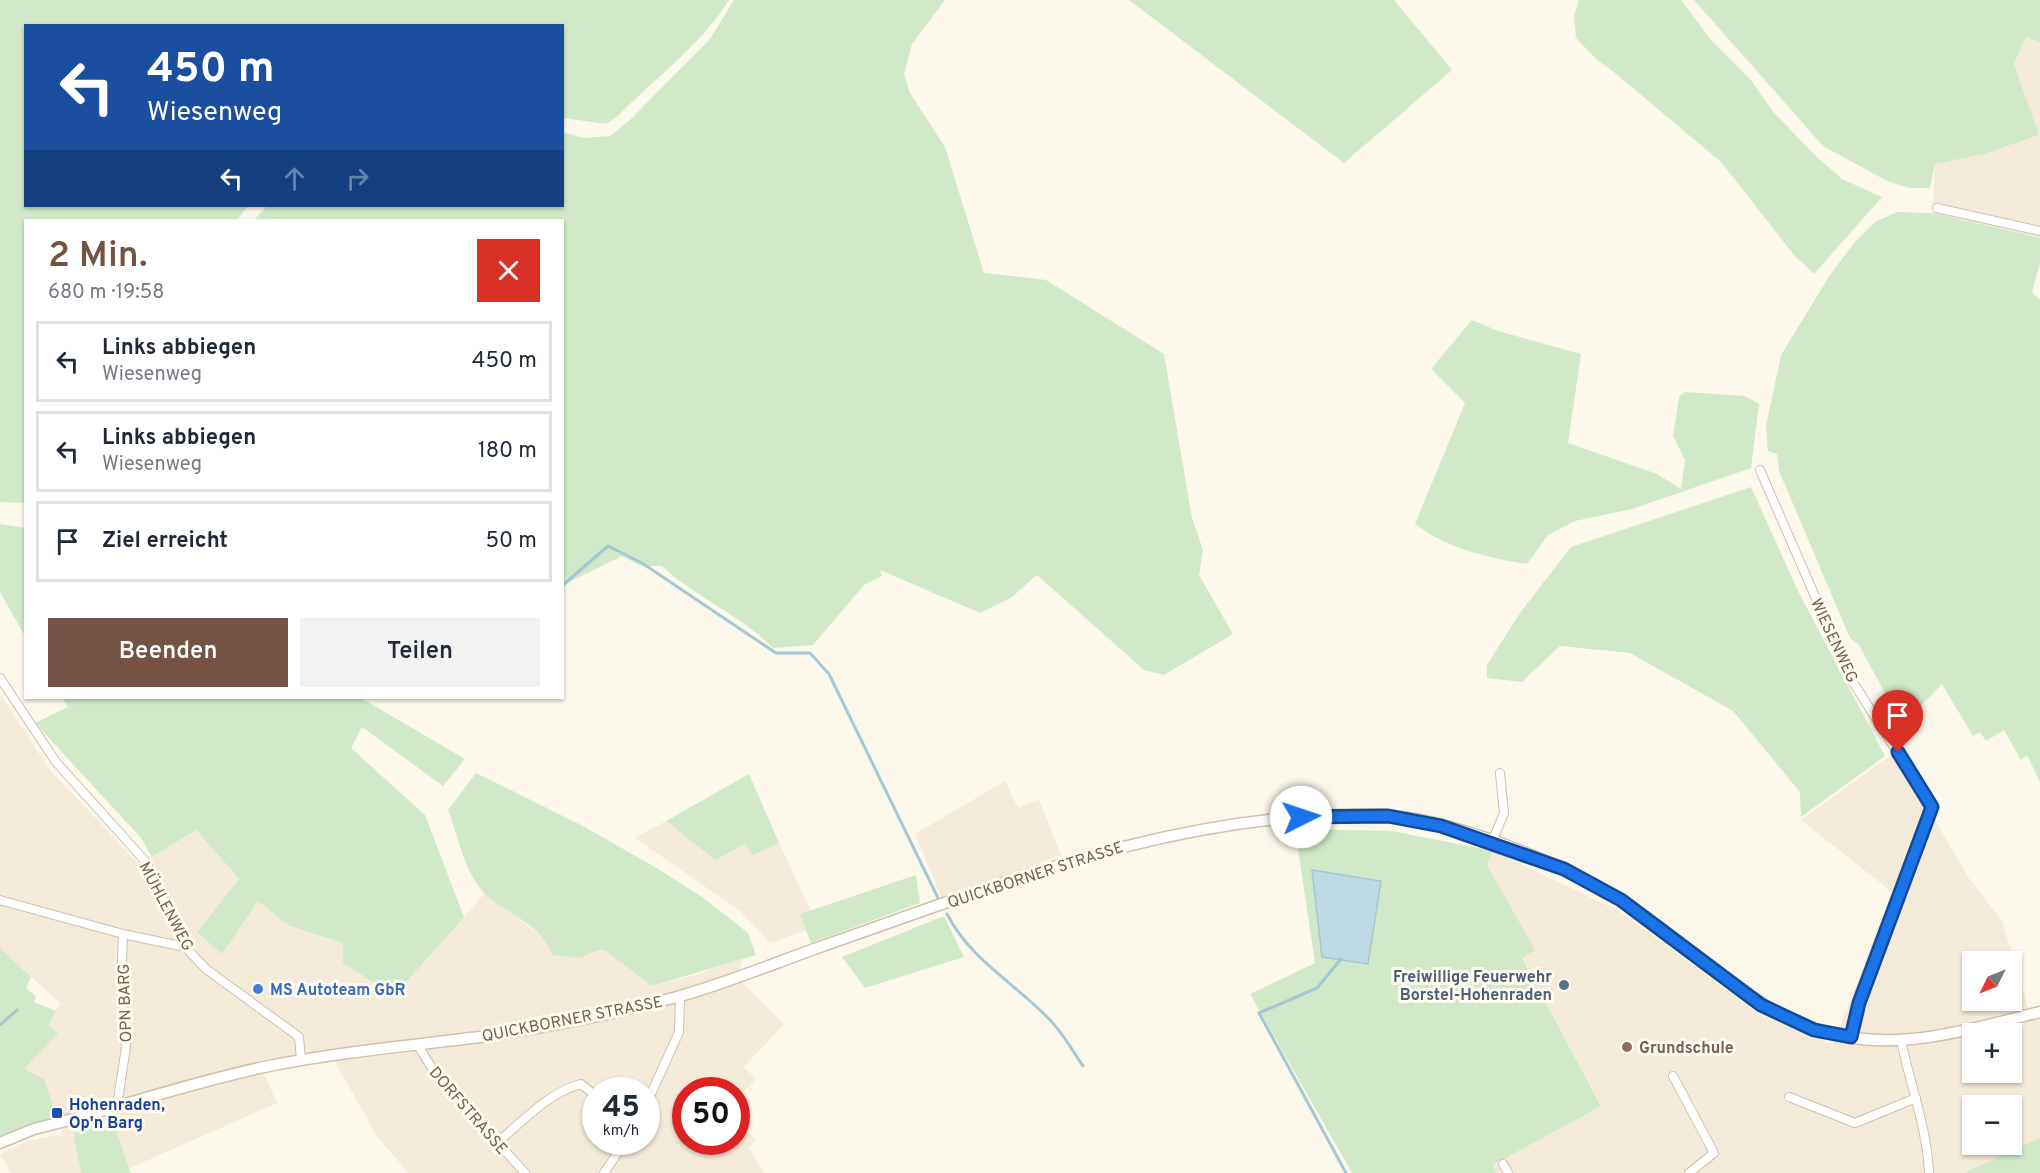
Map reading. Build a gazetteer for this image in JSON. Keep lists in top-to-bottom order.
{
  "streets": {
    "main road": ["QUICKBORNER STRASSE"],
    "street": [
      "WIESENWEG",
      "MÜHLENWEG",
      "OPN BARG",
      "DORFSTRASSE"
    ]
  },
  "crossings": [
    ["WIESENWEG", "QUICKBORNER STRASSE"],
    ["QUICKBORNER STRASSE", "MÜHLENWEG"],
    ["QUICKBORNER STRASSE", "OPN BARG"],
    ["QUICKBORNER STRASSE", "DORFSTRASSE"]
  ],
  "places": {
    "other": ["Freiwillige Feuerwehr Borstel-Hohenraden", "MS Autoteam GbR", "Grundschule"],
    "transit": ["Hohenraden, Op'n Barg"]
  },
  "north": "bottom left",
  "page": {
    "turn": ["450 m", "Wiesenweg"],
    "heading": ["2 Min.", "680 m · 19:58"],
    "list": [
      {
        "name": "Links abbiegen",
        "note": "Wiesenweg",
        "value": "450 m"
      },
      {
        "name": "Links abbiegen",
        "note": "Wiesenweg",
        "value": "180 m"
      },
      {
        "name": "Ziel erreicht",
        "value": "50 m"
      }
    ],
    "buttons": ["Beenden", "Teilen"],
    "map_buttons": ["+", "−"],
    "speed": "45 km/h",
    "limit": "50"
  }
}
